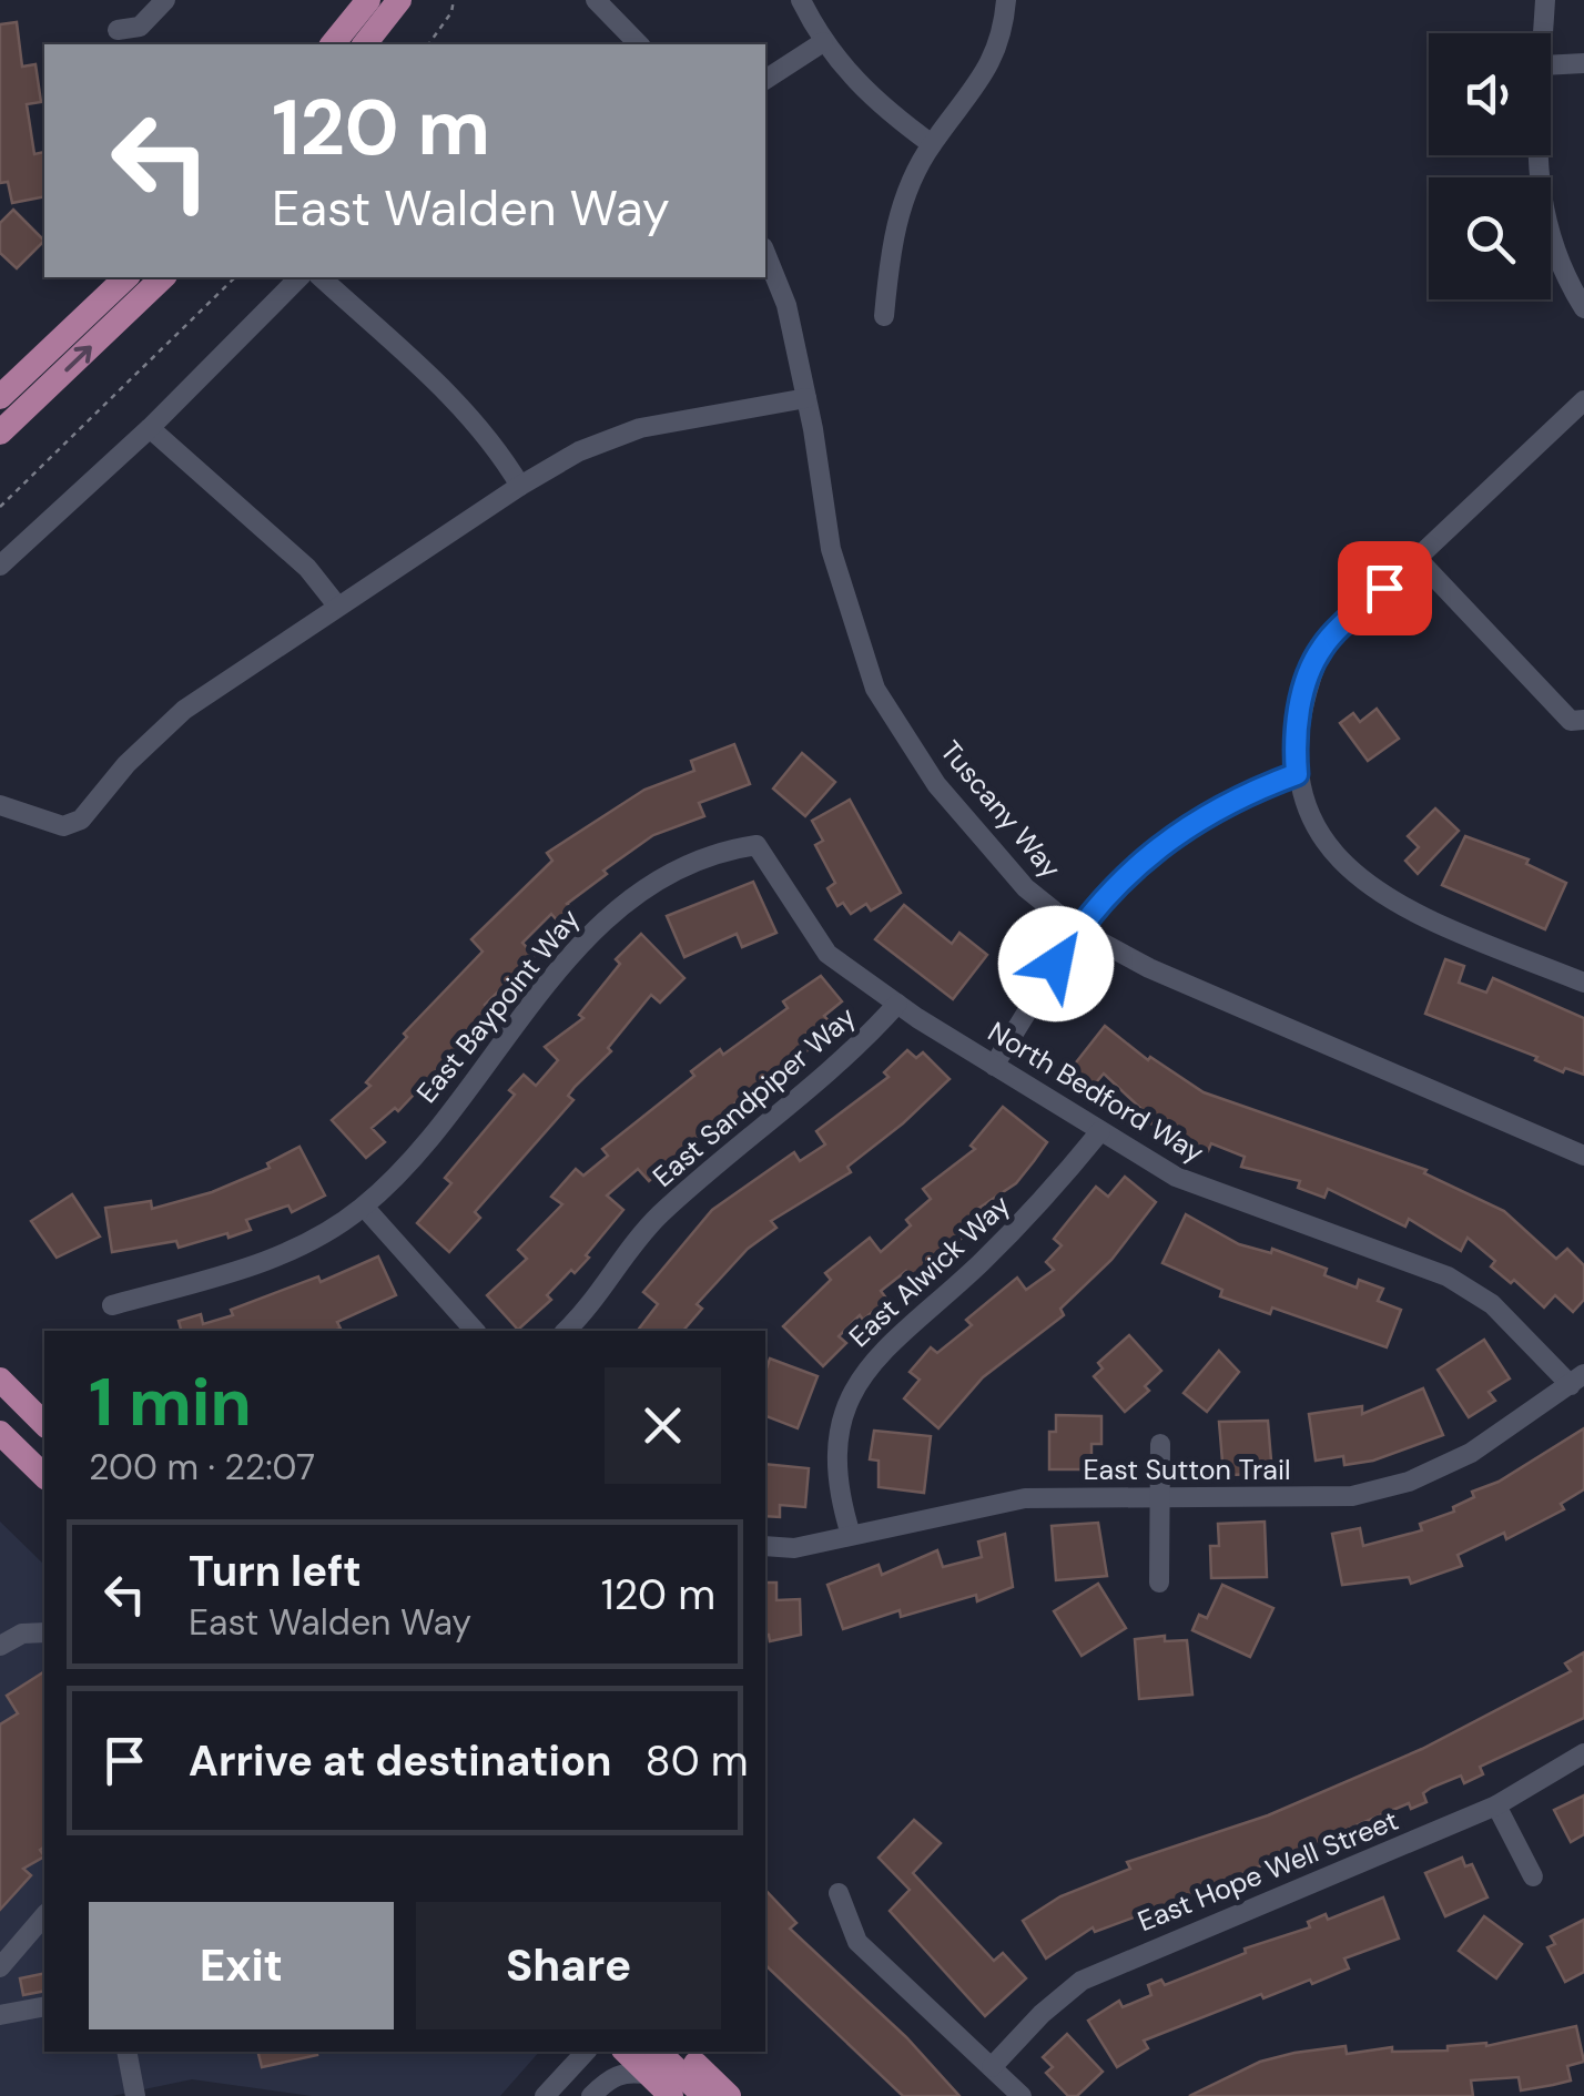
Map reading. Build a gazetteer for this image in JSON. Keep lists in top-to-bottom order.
{
  "streets": {
    "street": [
      "Tuscany Way",
      "East Baypoint Way",
      "North Bedford Way",
      "East Sandpiper Way",
      "East Alwick Way",
      "East Sutton Trail",
      "East Hope Well Street"
    ]
  },
  "crossings": [
    ["East Baypoint Way", "North Bedford Way"],
    ["North Bedford Way", "East Sandpiper Way"],
    ["North Bedford Way", "East Alwick Way"],
    ["North Bedford Way", "East Sutton Trail"],
    ["East Alwick Way", "East Sutton Trail"]
  ],
  "page": {
    "turn": ["120 m", "East Walden Way"],
    "heading": ["1 min", "200 m · 22:07"],
    "list": [
      {
        "name": "Turn left",
        "note": "East Walden Way",
        "value": "120 m"
      },
      {
        "name": "Arrive at destination",
        "value": "80 m"
      }
    ],
    "buttons": ["Exit", "Share"]
  }
}
